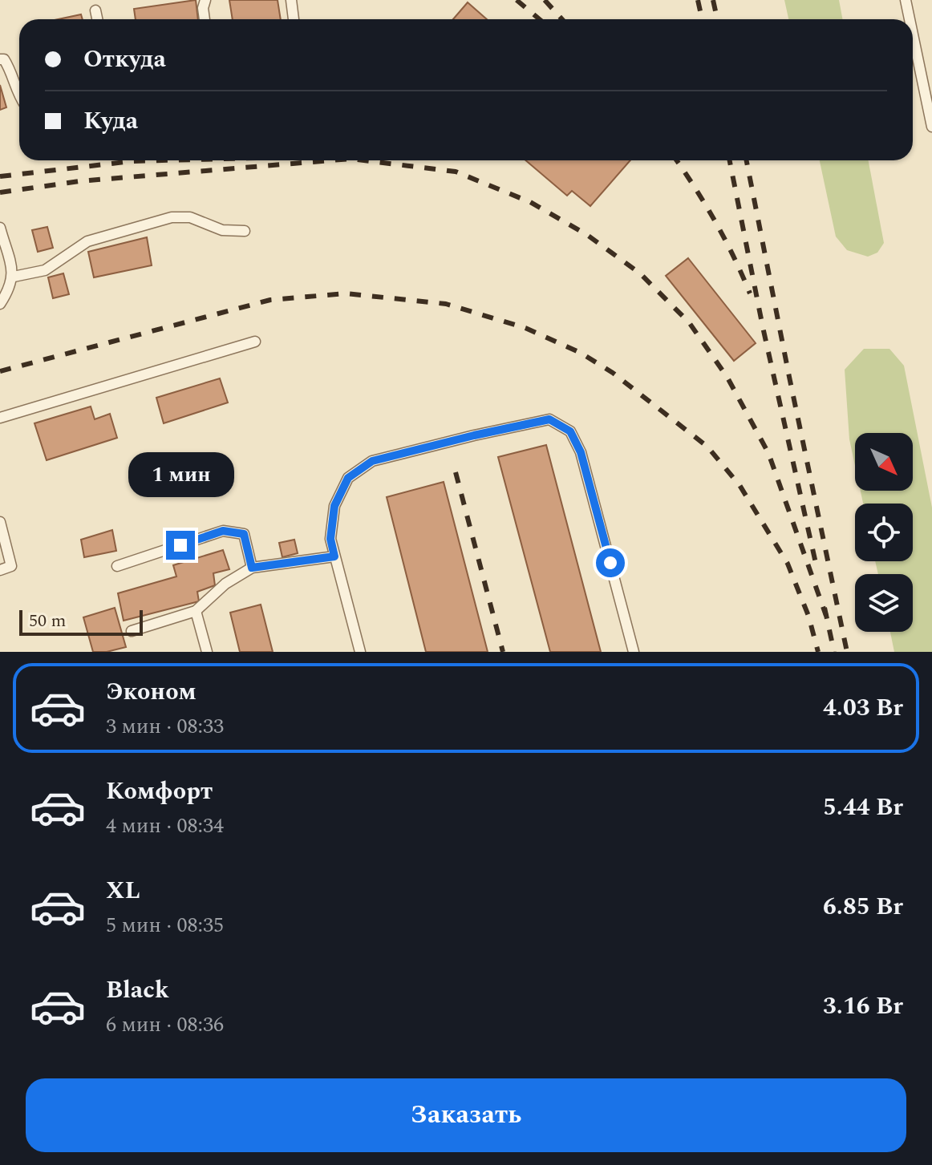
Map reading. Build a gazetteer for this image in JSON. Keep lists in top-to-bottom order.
{
  "scale_bar": "50 m",
  "north": "bottom right",
  "page": {
    "banner": ["Откуда", "Куда"],
    "bubble": "1 мин",
    "scale": "50 m",
    "list": [
      {
        "name": "Эконом",
        "note": "3 мин · 08:33",
        "value": "4.03 Br"
      },
      {
        "name": "Комфорт",
        "note": "4 мин · 08:34",
        "value": "5.44 Br"
      },
      {
        "name": "XL",
        "note": "5 мин · 08:35",
        "value": "6.85 Br"
      },
      {
        "name": "Black",
        "note": "6 мин · 08:36",
        "value": "3.16 Br"
      }
    ],
    "buttons": "Заказать"
  }
}
